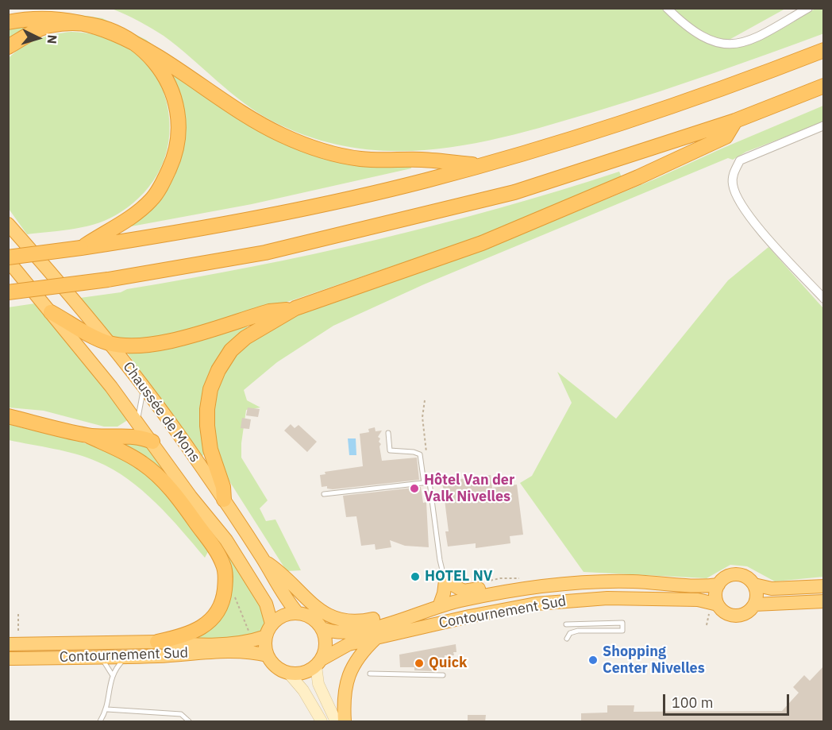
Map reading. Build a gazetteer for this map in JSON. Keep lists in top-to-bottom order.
{
  "streets": {
    "highway": ["Chaussée de Mons", "Contournement Sud"]
  },
  "crossings": [
    ["Chaussée de Mons", "Contournement Sud"]
  ],
  "places": [
    "Hôtel Van der Valk Nivelles",
    "HOTEL NV",
    "Shopping Center Nivelles",
    "Quick"
  ],
  "scale_bar": "100 m",
  "north": "right"
}
